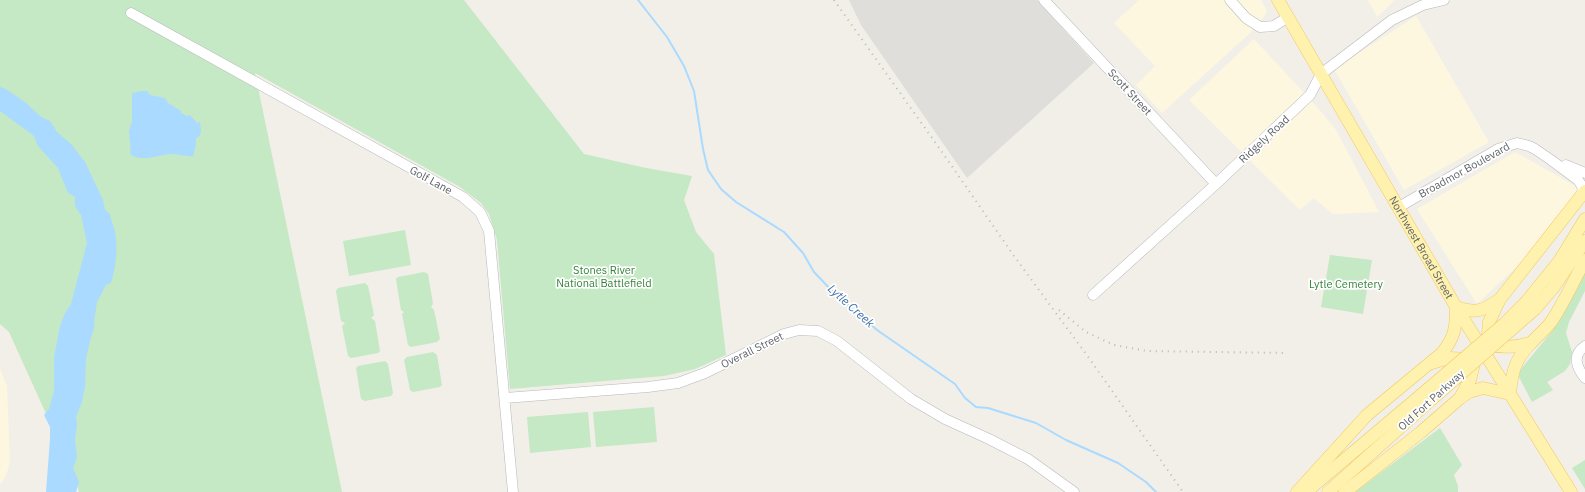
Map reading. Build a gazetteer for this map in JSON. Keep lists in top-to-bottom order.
{
  "streets": {
    "main road": ["Northwest Broad Street", "Old Fort Parkway"],
    "street": [
      "Scott Street",
      "Ridgely Road",
      "Broadmor Boulevard",
      "Golf Lane",
      "Overall Street"
    ]
  },
  "crossings": [
    ["Scott Street", "Ridgely Road"],
    ["Ridgely Road", "Northwest Broad Street"],
    ["Broadmor Boulevard", "Northwest Broad Street"],
    ["Golf Lane", "Overall Street"]
  ],
  "water": ["Lytle Creek"],
  "parks": ["Stones River National Battlefield", "Lytle Cemetery"]
}
